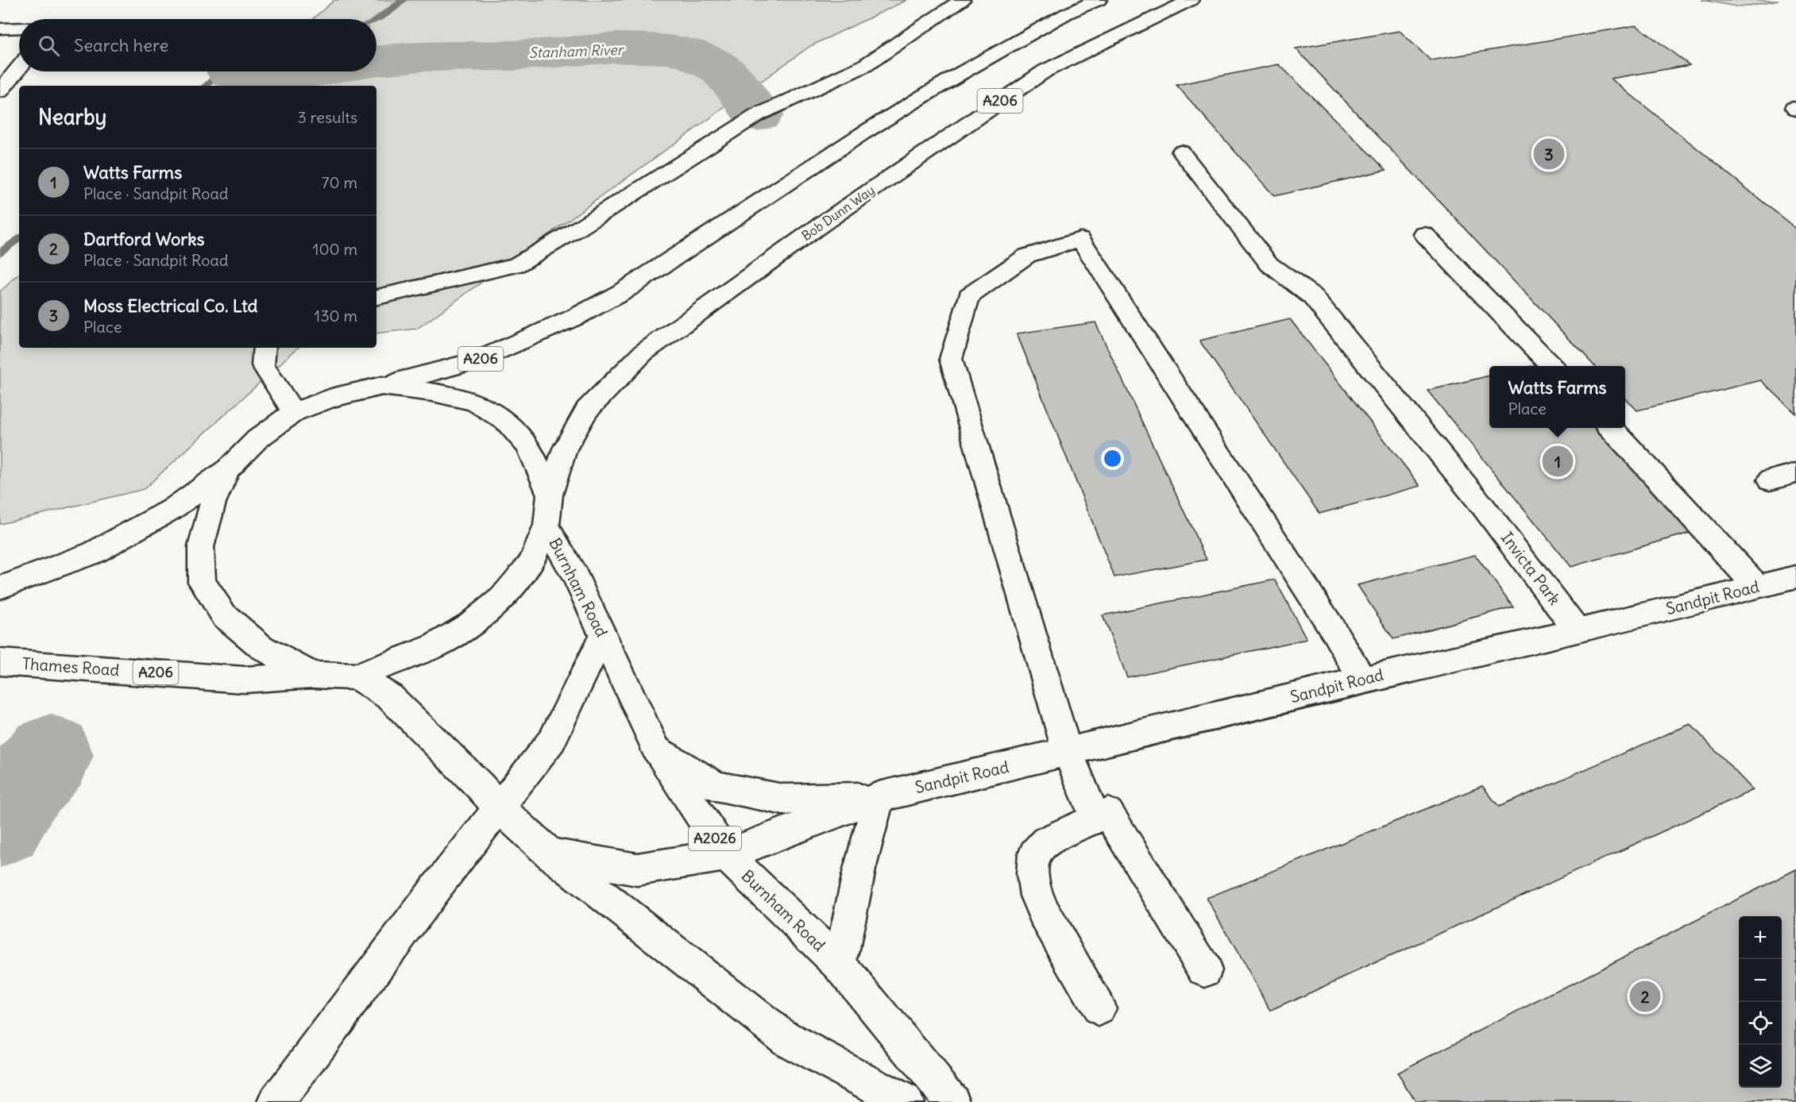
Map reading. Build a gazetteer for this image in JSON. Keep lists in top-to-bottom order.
{
  "streets": {
    "main road": [
      "A206",
      "Bob Dunn Way",
      "Invicta Park",
      "Burnham Road",
      "Sandpit Road",
      "Thames Road",
      "A2026"
    ]
  },
  "crossings": [
    ["Bob Dunn Way", "Burnham Road"],
    ["Bob Dunn Way", "Thames Road"],
    ["Invicta Park", "Sandpit Road"],
    ["Burnham Road", "Sandpit Road"]
  ],
  "water": ["Stanham River"],
  "page": {
    "search": "Search here",
    "heading": ["Nearby", "3 results"],
    "pins": ["3", "1", "2"],
    "list": [
      {
        "mark": "1",
        "name": "Watts Farms",
        "note": "Place · Sandpit Road",
        "value": "70 m"
      },
      {
        "mark": "2",
        "name": "Dartford Works",
        "note": "Place · Sandpit Road",
        "value": "100 m"
      },
      {
        "mark": "3",
        "name": "Moss Electrical Co. Ltd",
        "note": "Place",
        "value": "130 m"
      }
    ],
    "popup": ["Watts Farms", "Place"],
    "map_buttons": ["+", "−"]
  }
}
